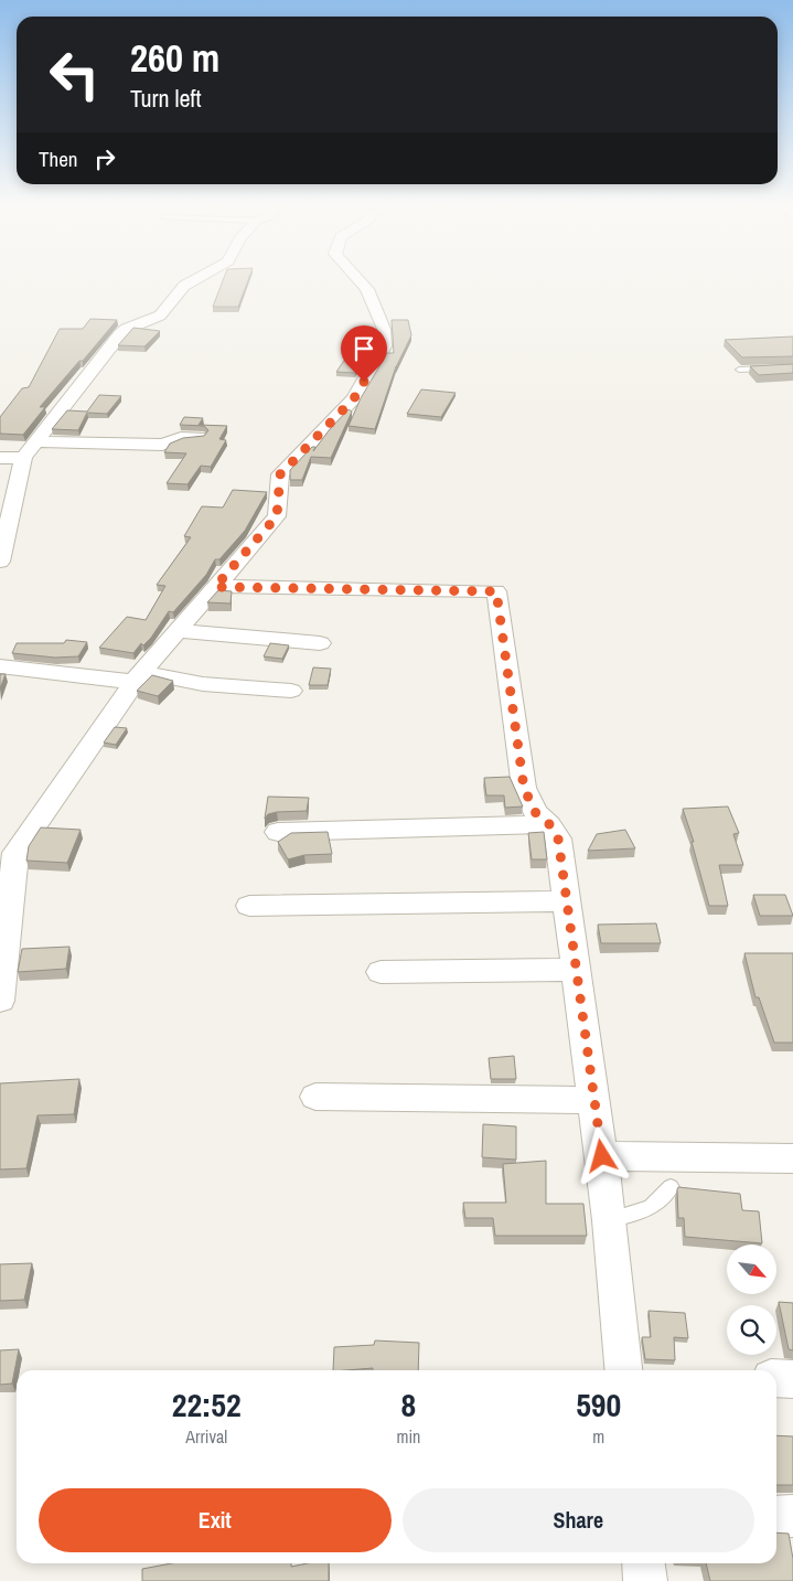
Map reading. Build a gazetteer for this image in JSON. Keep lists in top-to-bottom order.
{
  "north": "bottom right",
  "page": {
    "turn": ["260 m", "Turn left"],
    "then": "Then",
    "eta": [
      "22:52",
      "Arrival",
      "8",
      "min",
      "590",
      "m"
    ],
    "buttons": ["Exit", "Share"]
  }
}
